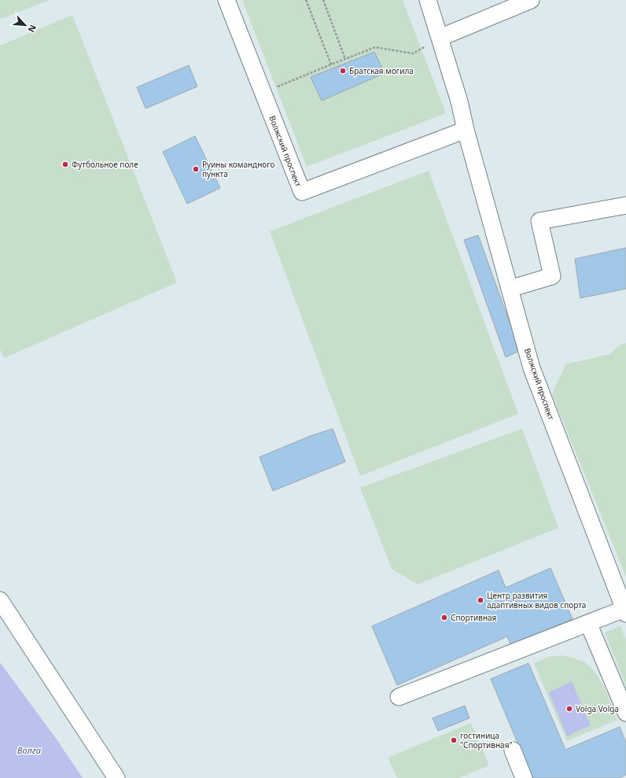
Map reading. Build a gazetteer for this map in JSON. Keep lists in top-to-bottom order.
{
  "streets": {
    "street": ["Волжский проспект"]
  },
  "water": ["Волга"],
  "places": [
    "Братская могила",
    "Футбольное поле",
    "Руины командного пункта",
    "Центр развития адаптивных видов спорта",
    "Спортивная",
    "Volga Volga",
    "гостиница \"Спортивная\""
  ],
  "north": "bottom right"
}
